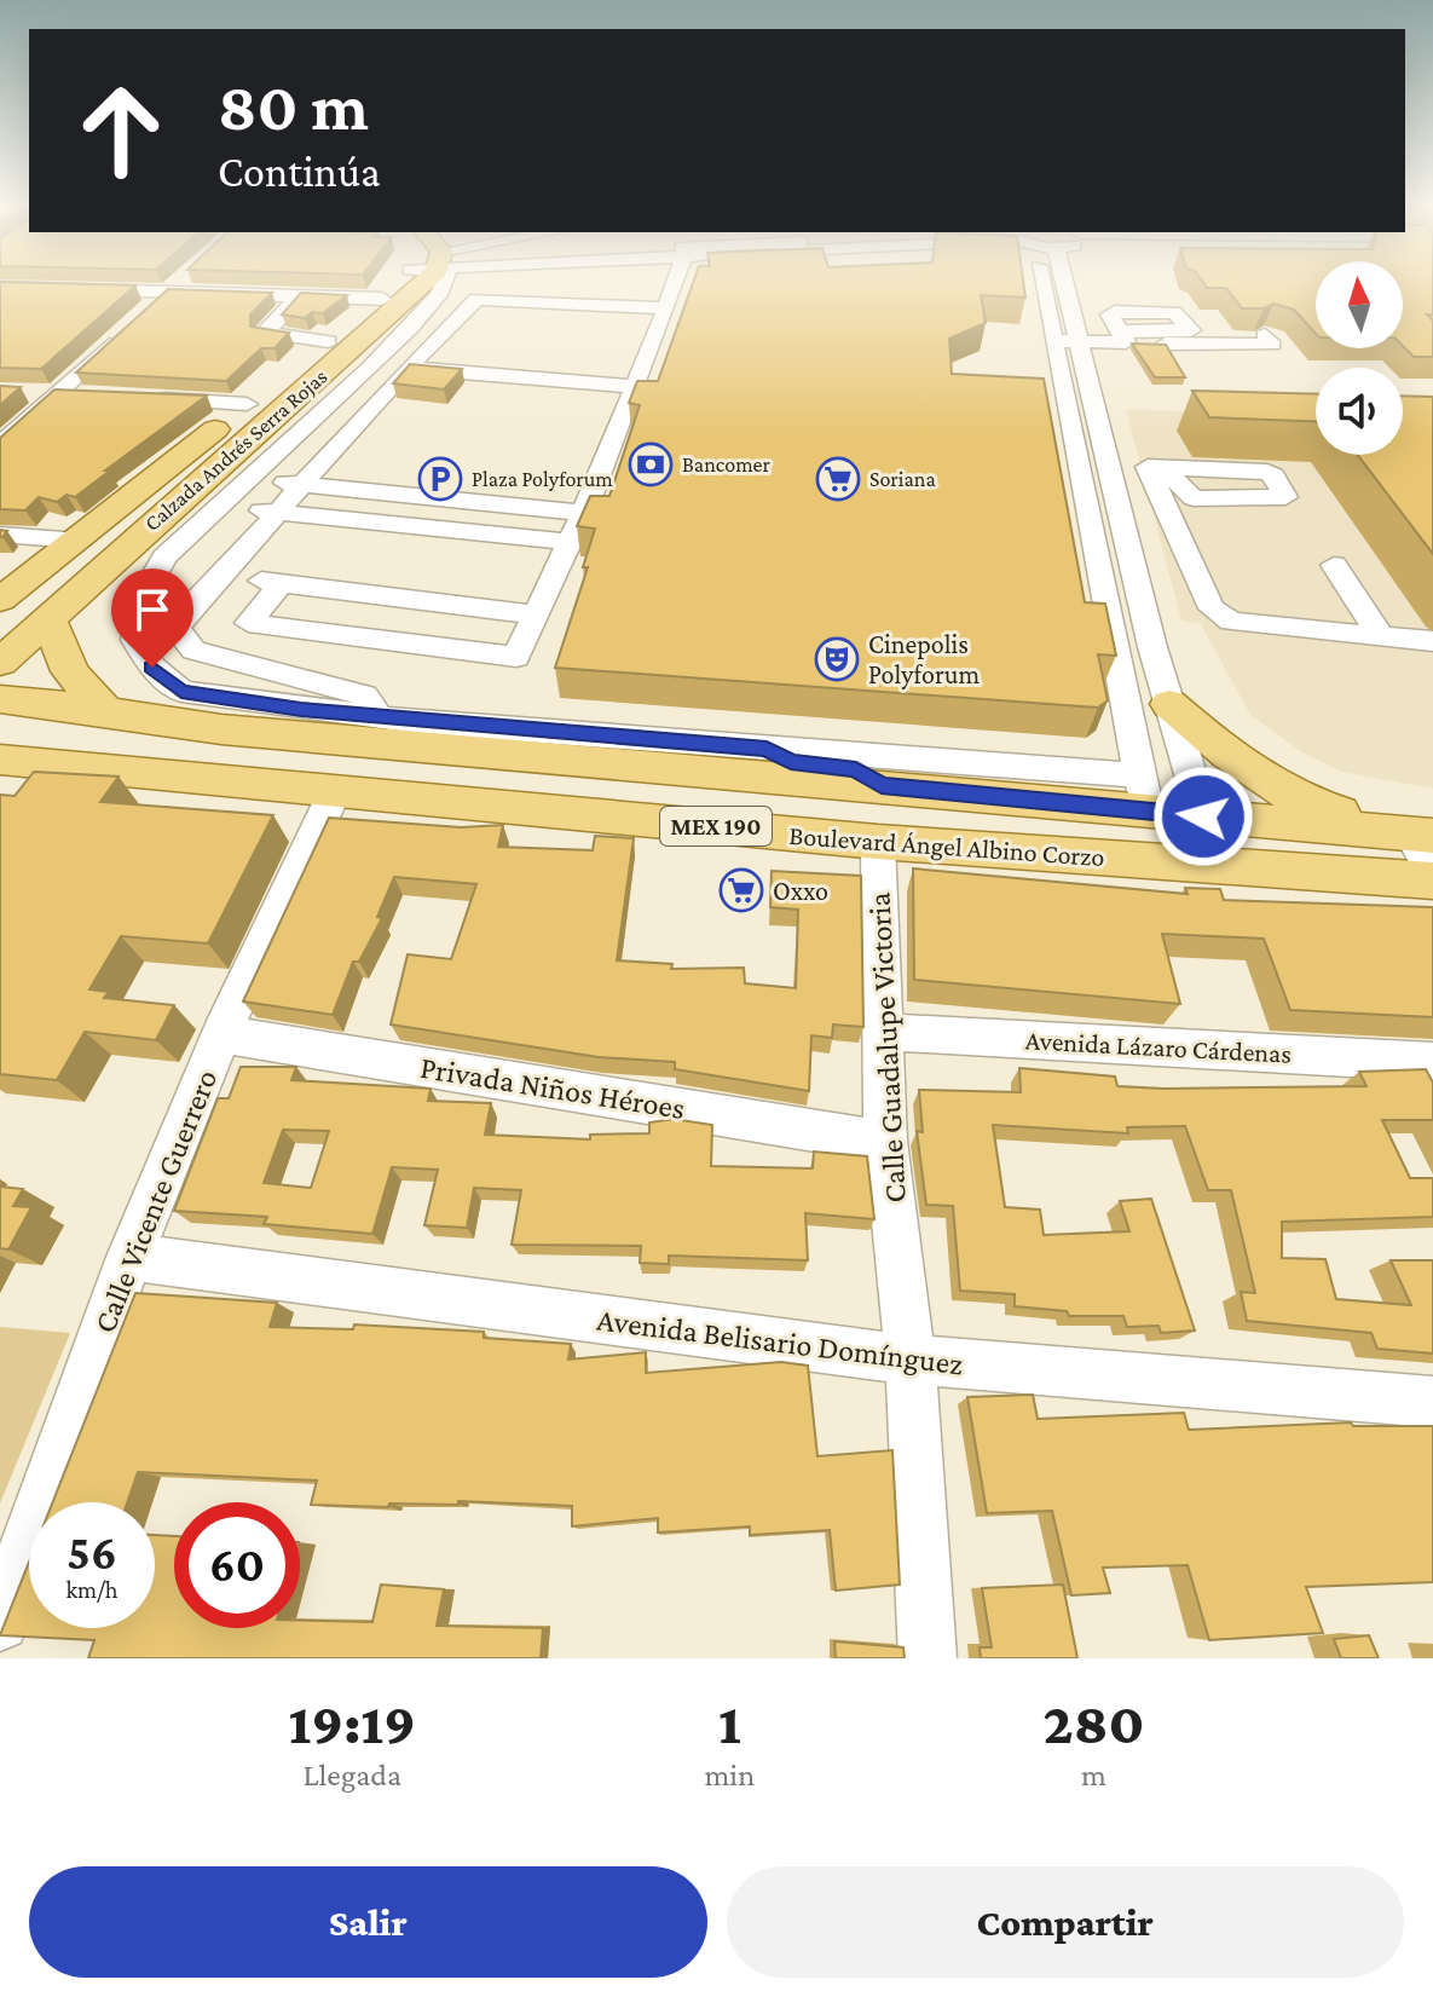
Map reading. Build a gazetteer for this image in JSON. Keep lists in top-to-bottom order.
{
  "streets": {
    "main road": ["Calzada Andrés Serra Rojas", "MEX 190", "Boulevard Ángel Albino Corzo"],
    "street": [
      "Avenida Lázaro Cárdenas",
      "Calle Guadalupe Victoria",
      "Privada Niños Héroes",
      "Calle Vicente Guerrero",
      "Avenida Belisario Domínguez"
    ]
  },
  "crossings": [
    ["Boulevard Ángel Albino Corzo", "Calle Guadalupe Victoria"],
    ["Boulevard Ángel Albino Corzo", "Calle Vicente Guerrero"],
    ["Avenida Lázaro Cárdenas", "Calle Guadalupe Victoria"],
    ["Calle Guadalupe Victoria", "Privada Niños Héroes"],
    ["Calle Guadalupe Victoria", "Avenida Belisario Domínguez"],
    ["Privada Niños Héroes", "Calle Vicente Guerrero"],
    ["Calle Vicente Guerrero", "Avenida Belisario Domínguez"]
  ],
  "places": {
    "bank": ["Bancomer"],
    "parking": ["Plaza Polyforum"],
    "supermarket": ["Soriana", "Oxxo"],
    "theatre": ["Cinepolis Polyforum"]
  },
  "north": "top",
  "page": {
    "turn": ["80 m", "Continúa"],
    "speed": "56 km/h",
    "limit": "60",
    "eta": [
      "19:19",
      "Llegada",
      "1",
      "min",
      "280",
      "m"
    ],
    "buttons": ["Salir", "Compartir"]
  }
}
